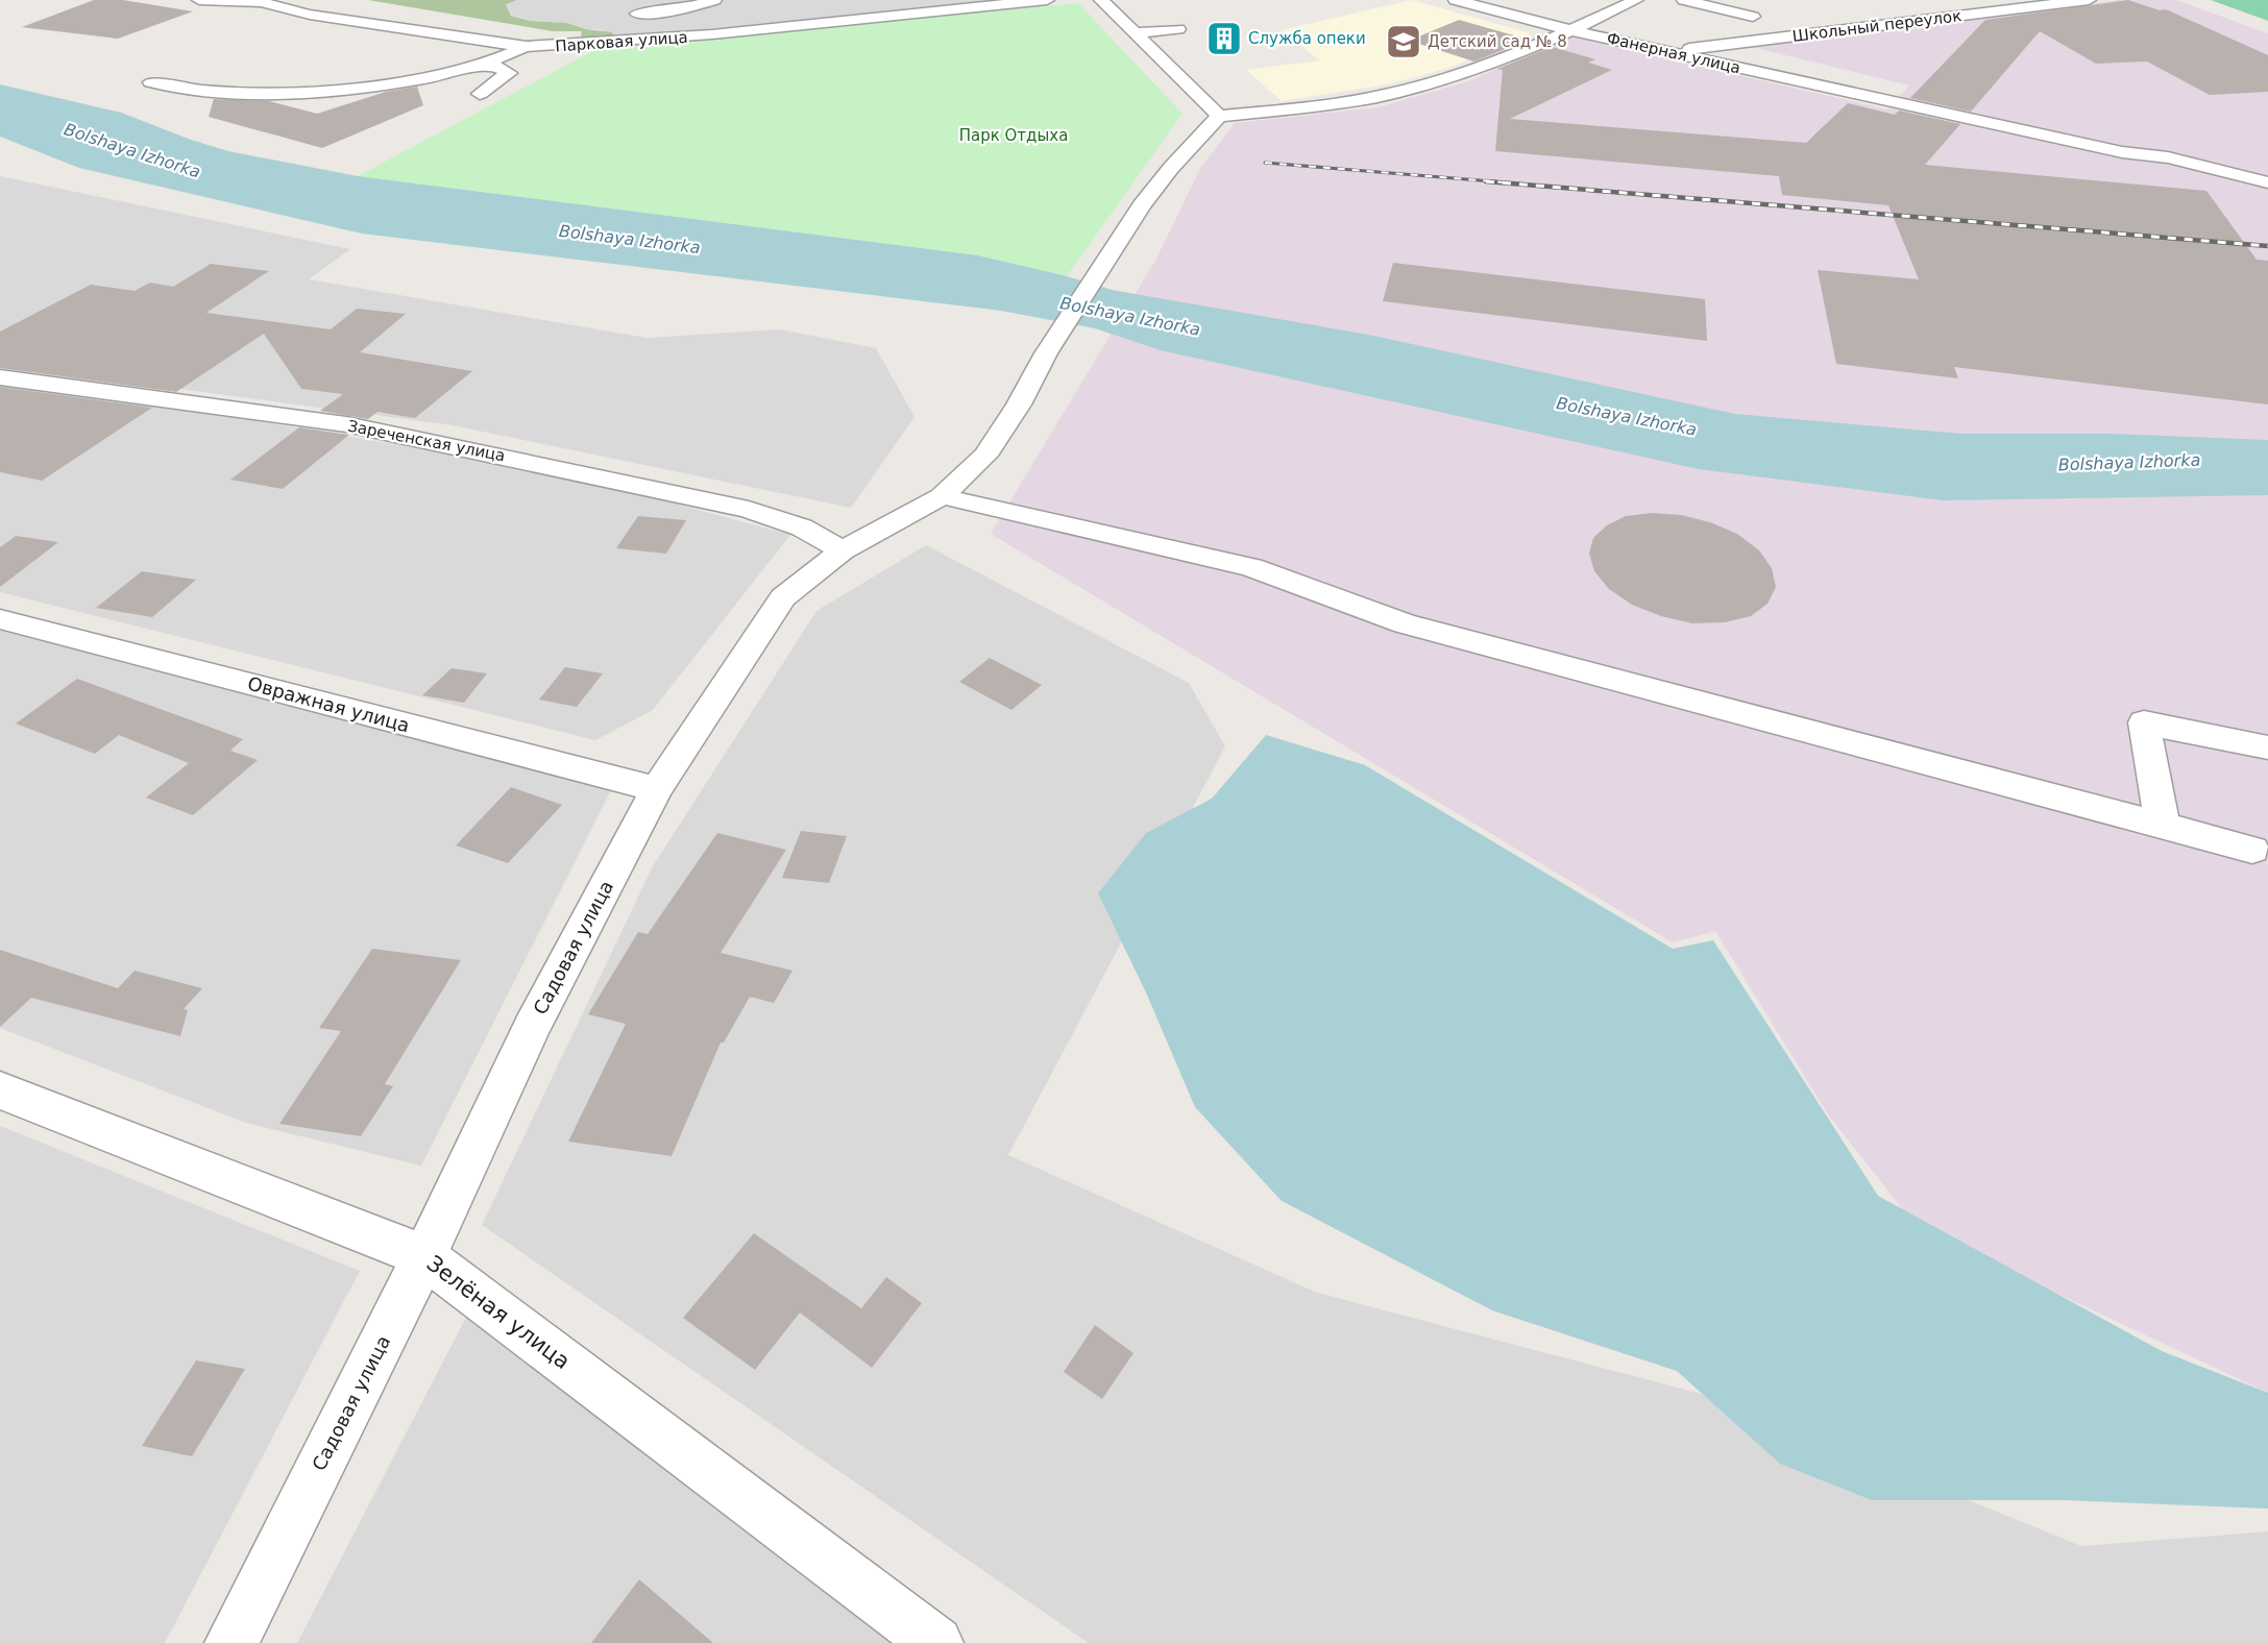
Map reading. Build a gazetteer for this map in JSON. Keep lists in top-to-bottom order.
{
  "streets": {
    "street": [
      "Школьный переулок",
      "Парковая улица",
      "Фанерная улица",
      "Зареченская улица",
      "Овражная улица",
      "Садовая улица",
      "Зелёная улица"
    ]
  },
  "crossings": [
    ["Школьный переулок", "Фанерная улица"],
    ["Зареченская улица", "Садовая улица"],
    ["Овражная улица", "Садовая улица"],
    ["Садовая улица", "Зелёная улица"]
  ],
  "water": ["Bolshaya Izhorka"],
  "parks": ["Парк Отдыха"],
  "places": {
    "building": ["Служба опеки"],
    "school or university": ["Детский сад № 8"]
  }
}
